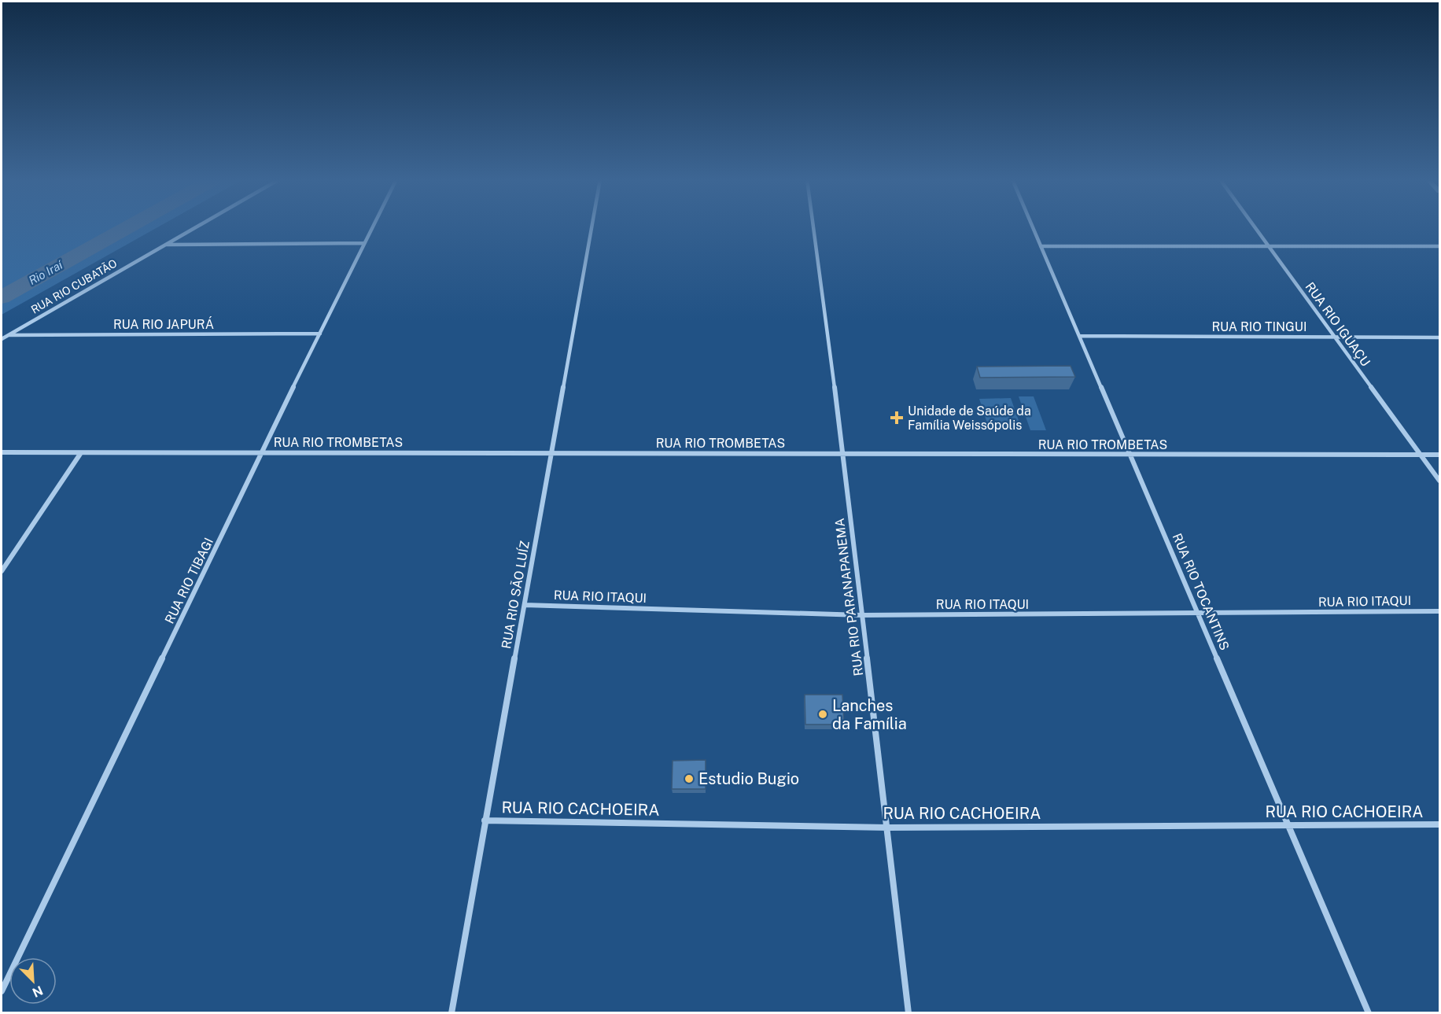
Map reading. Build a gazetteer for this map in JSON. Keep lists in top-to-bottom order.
{
  "streets": {
    "street": [
      "RUA RIO CUBATÃO",
      "RUA RIO JAPURÁ",
      "RUA RIO IGUAÇU",
      "RUA RIO TINGUI",
      "RUA RIO TROMBETAS",
      "RUA RIO TIBAGI",
      "RUA RIO TOCANTINS",
      "RUA RIO SÃO LUÍZ",
      "RUA RIO ITAQUI",
      "RUA RIO PARANAPANEMA",
      "RUA RIO CACHOEIRA"
    ]
  },
  "crossings": [
    ["RUA RIO CUBATÃO", "RUA RIO JAPURÁ"],
    ["RUA RIO JAPURÁ", "RUA RIO TIBAGI"],
    ["RUA RIO IGUAÇU", "RUA RIO TINGUI"],
    ["RUA RIO IGUAÇU", "RUA RIO TROMBETAS"],
    ["RUA RIO TINGUI", "RUA RIO TOCANTINS"],
    ["RUA RIO TROMBETAS", "RUA RIO TIBAGI"],
    ["RUA RIO TROMBETAS", "RUA RIO TOCANTINS"],
    ["RUA RIO TROMBETAS", "RUA RIO SÃO LUÍZ"],
    ["RUA RIO TROMBETAS", "RUA RIO PARANAPANEMA"],
    ["RUA RIO TOCANTINS", "RUA RIO ITAQUI"],
    ["RUA RIO TOCANTINS", "RUA RIO CACHOEIRA"],
    ["RUA RIO SÃO LUÍZ", "RUA RIO ITAQUI"],
    ["RUA RIO SÃO LUÍZ", "RUA RIO CACHOEIRA"],
    ["RUA RIO ITAQUI", "RUA RIO PARANAPANEMA"],
    ["RUA RIO PARANAPANEMA", "RUA RIO CACHOEIRA"]
  ],
  "water": ["Rio Iraí"],
  "places": {
    "health": ["Unidade de Saúde da Família Weissópolis"],
    "other": ["Lanches da Família", "Estudio Bugio"]
  },
  "north": "bottom right"
}
